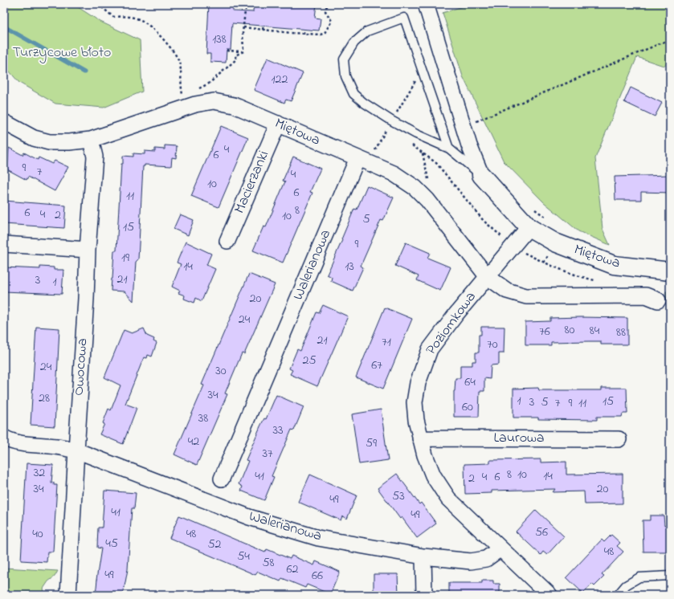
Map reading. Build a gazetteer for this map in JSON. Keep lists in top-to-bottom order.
{
  "streets": {
    "street": [
      "Miętowa",
      "Macierzanki",
      "Walerianowa",
      "Poziomkowa",
      "Owocowa",
      "Laurowa"
    ]
  },
  "crossings": [
    ["Miętowa", "Macierzanki"],
    ["Miętowa", "Walerianowa"],
    ["Miętowa", "Poziomkowa"],
    ["Miętowa", "Owocowa"],
    ["Walerianowa", "Poziomkowa"],
    ["Walerianowa", "Owocowa"],
    ["Poziomkowa", "Laurowa"]
  ],
  "parks": ["Turzycowe błoto"],
  "house_numbers": [
    "138",
    "122",
    "4",
    "6",
    "9",
    "7",
    "4",
    "10",
    "6",
    "11",
    "8",
    "6",
    "4",
    "2",
    "10",
    "5",
    "15",
    "9",
    "19",
    "14",
    "13",
    "21",
    "3",
    "1",
    "20",
    "24",
    "80",
    "84",
    "76",
    "88",
    "21",
    "71",
    "70",
    "25",
    "67",
    "24",
    "30",
    "64",
    "34",
    "28",
    "1",
    "15",
    "3",
    "5",
    "7",
    "9",
    "11",
    "60",
    "38",
    "33",
    "42",
    "59",
    "37",
    "32",
    "8",
    "10",
    "41",
    "14",
    "4",
    "6",
    "2",
    "34",
    "20",
    "53",
    "49",
    "41",
    "49",
    "56",
    "40",
    "48",
    "45",
    "52",
    "48",
    "54",
    "58",
    "62",
    "49",
    "66"
  ]
}
